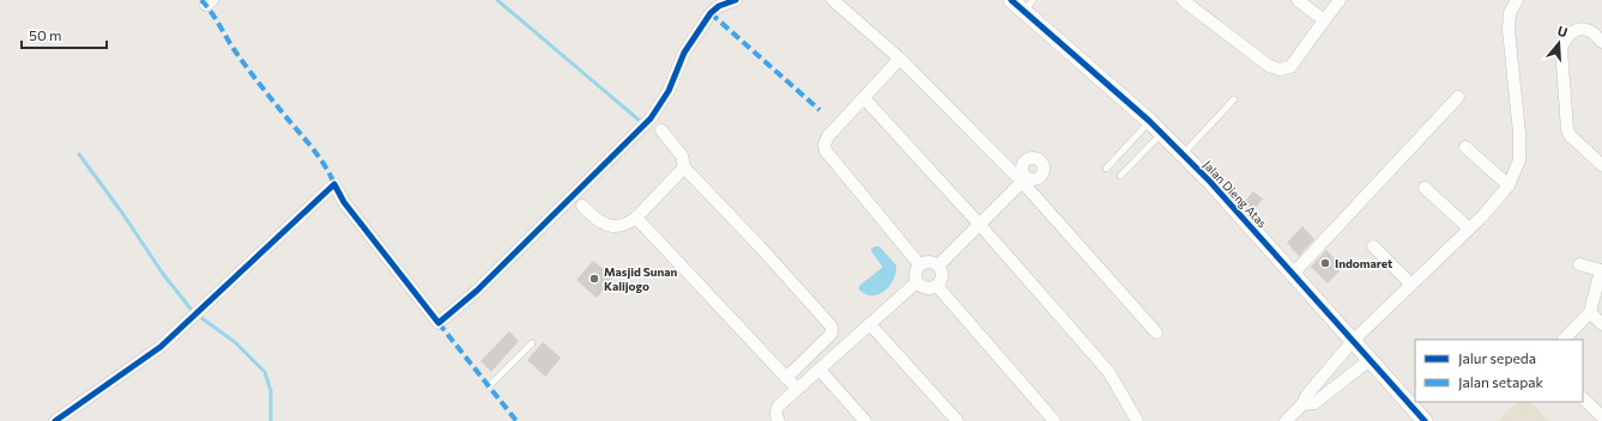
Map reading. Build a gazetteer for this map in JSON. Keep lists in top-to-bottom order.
{
  "streets": {
    "street": ["Jalan Dieng Atas"]
  },
  "places": ["Indomaret", "Masjid Sunan Kalijogo"],
  "legend": ["Jalur sepeda", "Jalan setapak"],
  "scale_bar": "50 m",
  "north": "top"
}
